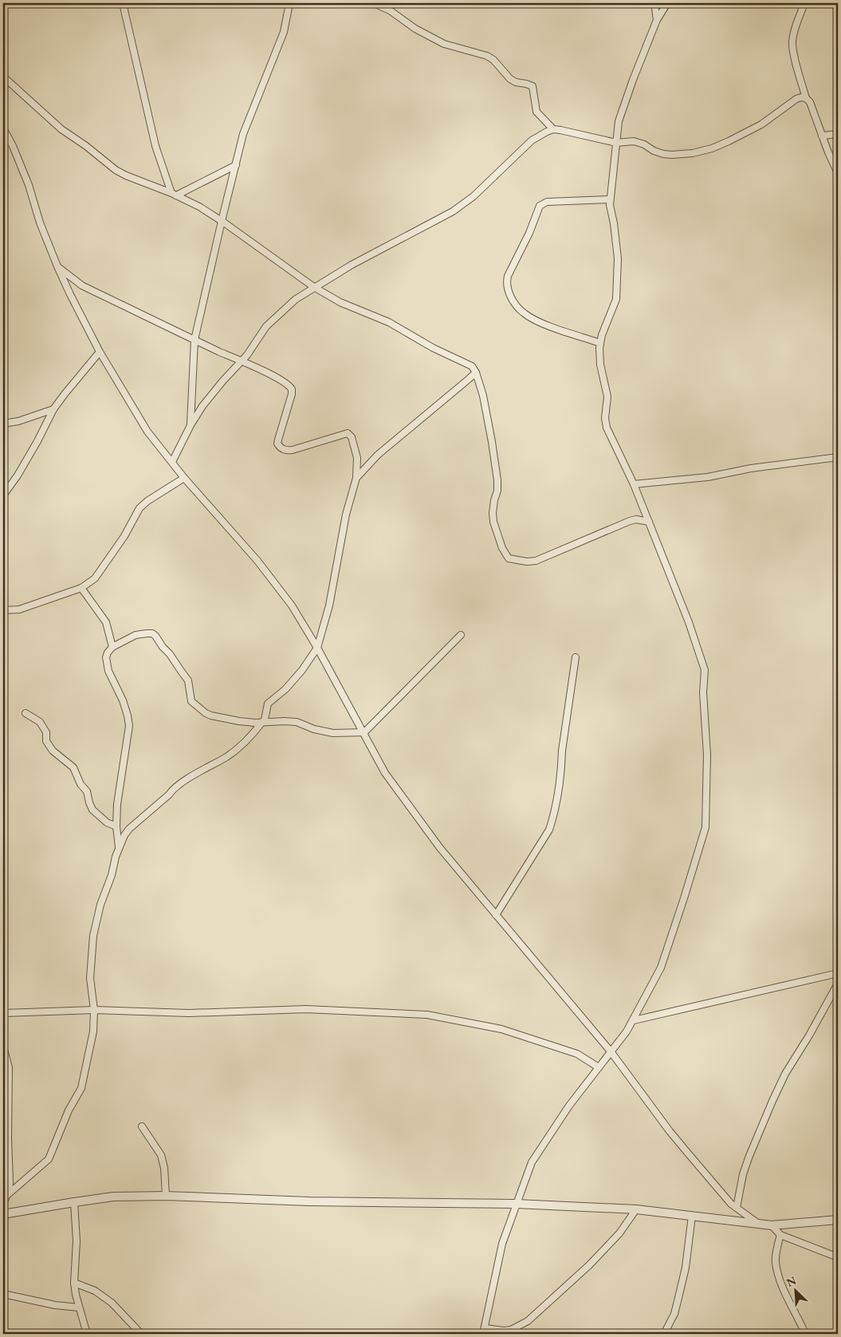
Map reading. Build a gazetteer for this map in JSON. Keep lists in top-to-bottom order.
{
  "north": "top left"
}
